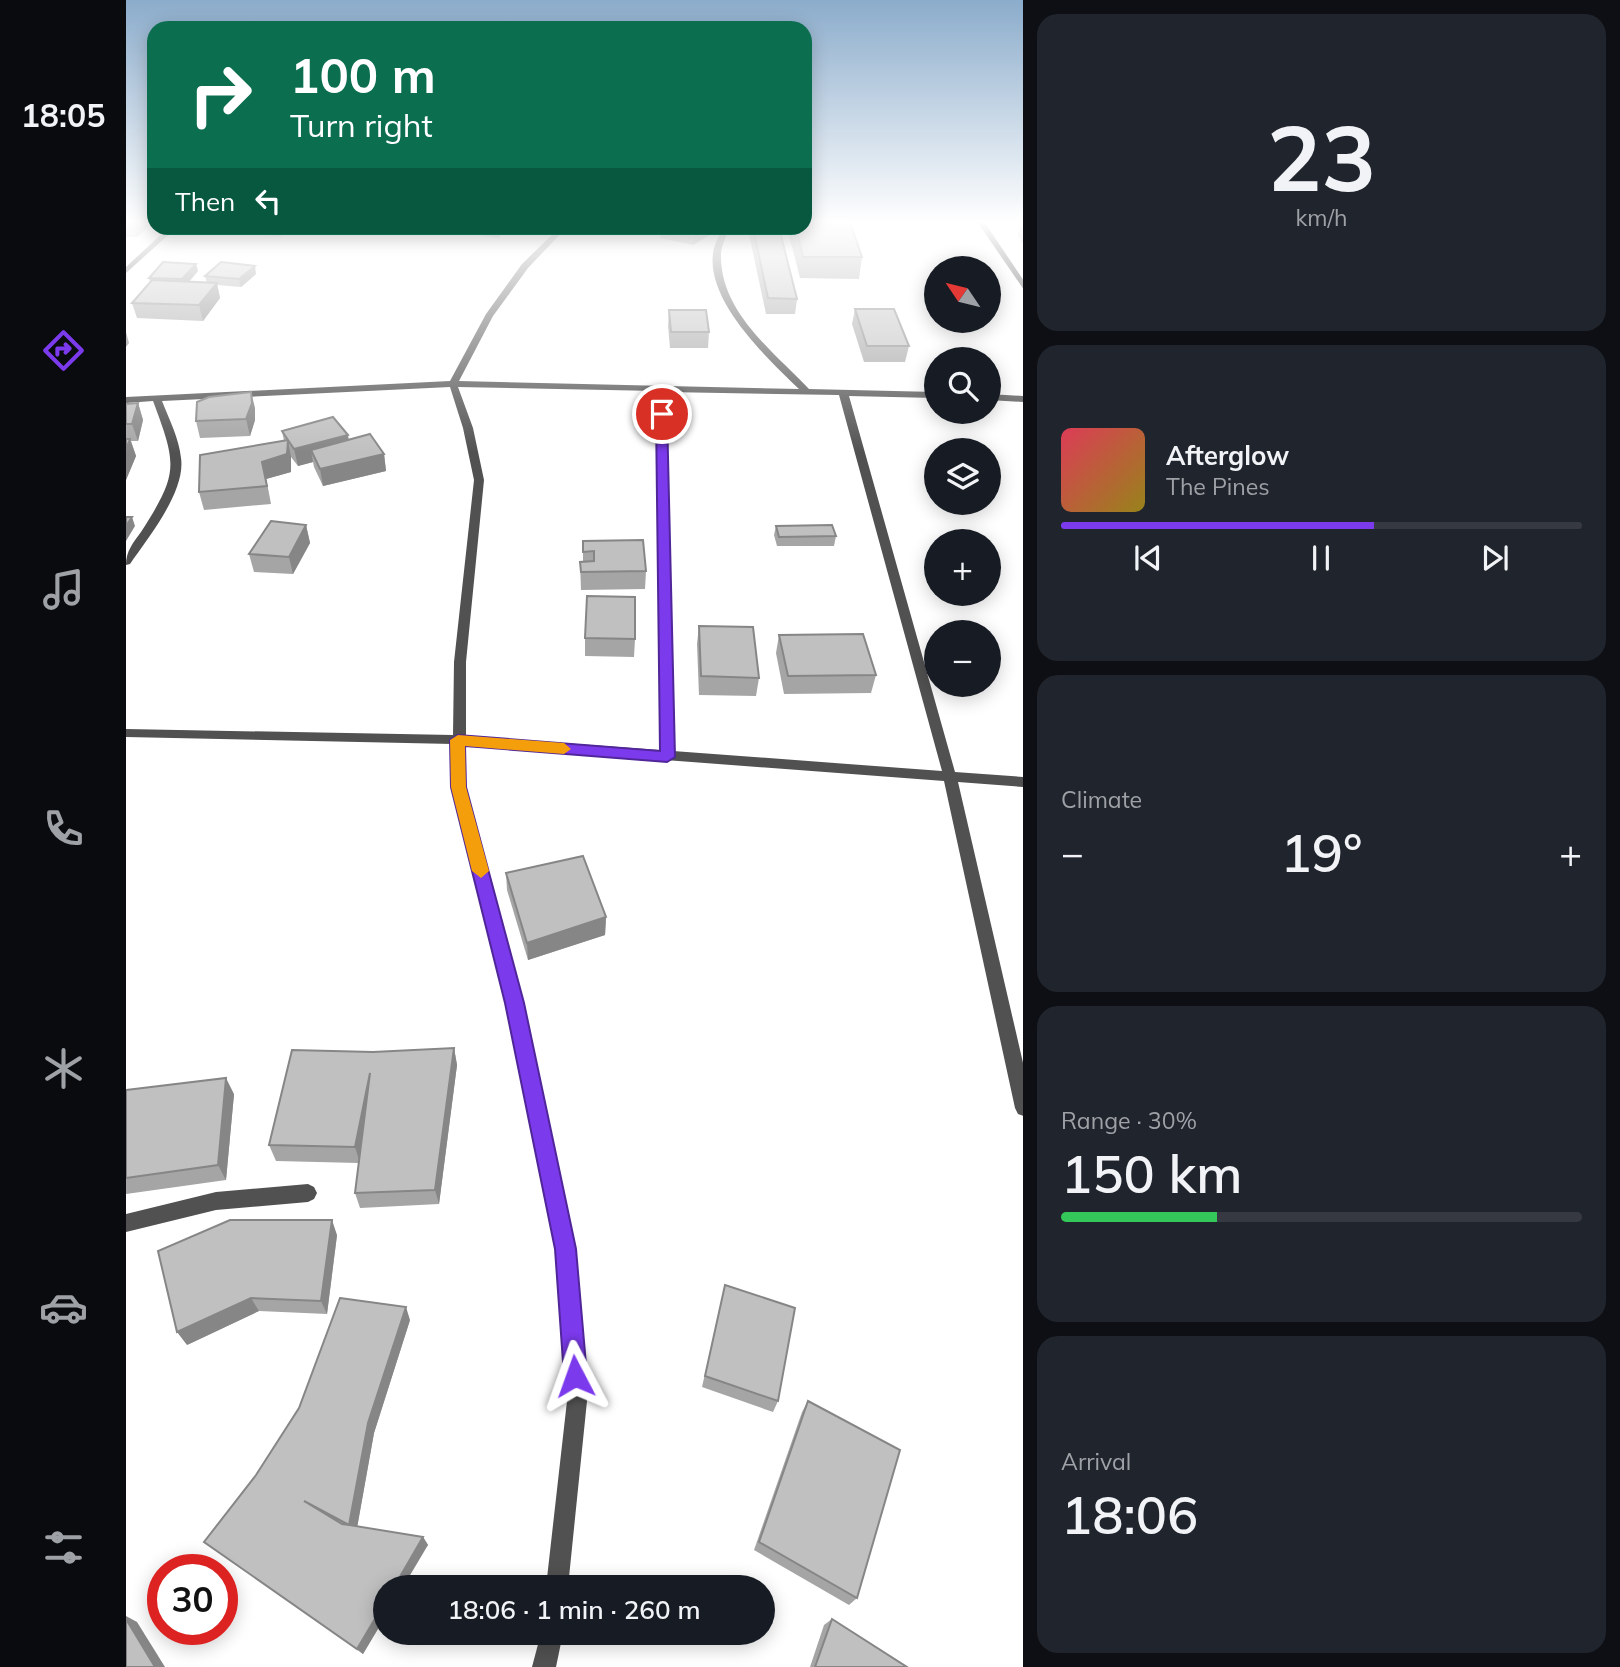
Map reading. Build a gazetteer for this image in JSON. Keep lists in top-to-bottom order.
{
  "north": "top left",
  "page": {
    "tabs": "18:05",
    "tile": [
      ["23", "km/h"],
      "Climate",
      ["Range · 30%", "150 km"],
      ["Arrival", "18:06"]
    ],
    "turn": ["100 m", "Turn right"],
    "then": "Then",
    "map_buttons": ["+", "−"],
    "song": ["Afterglow", "The Pines"],
    "heat": ["−", "19°", "+"],
    "limit": "30",
    "trip": "18:06 · 1 min · 260 m"
  }
}
